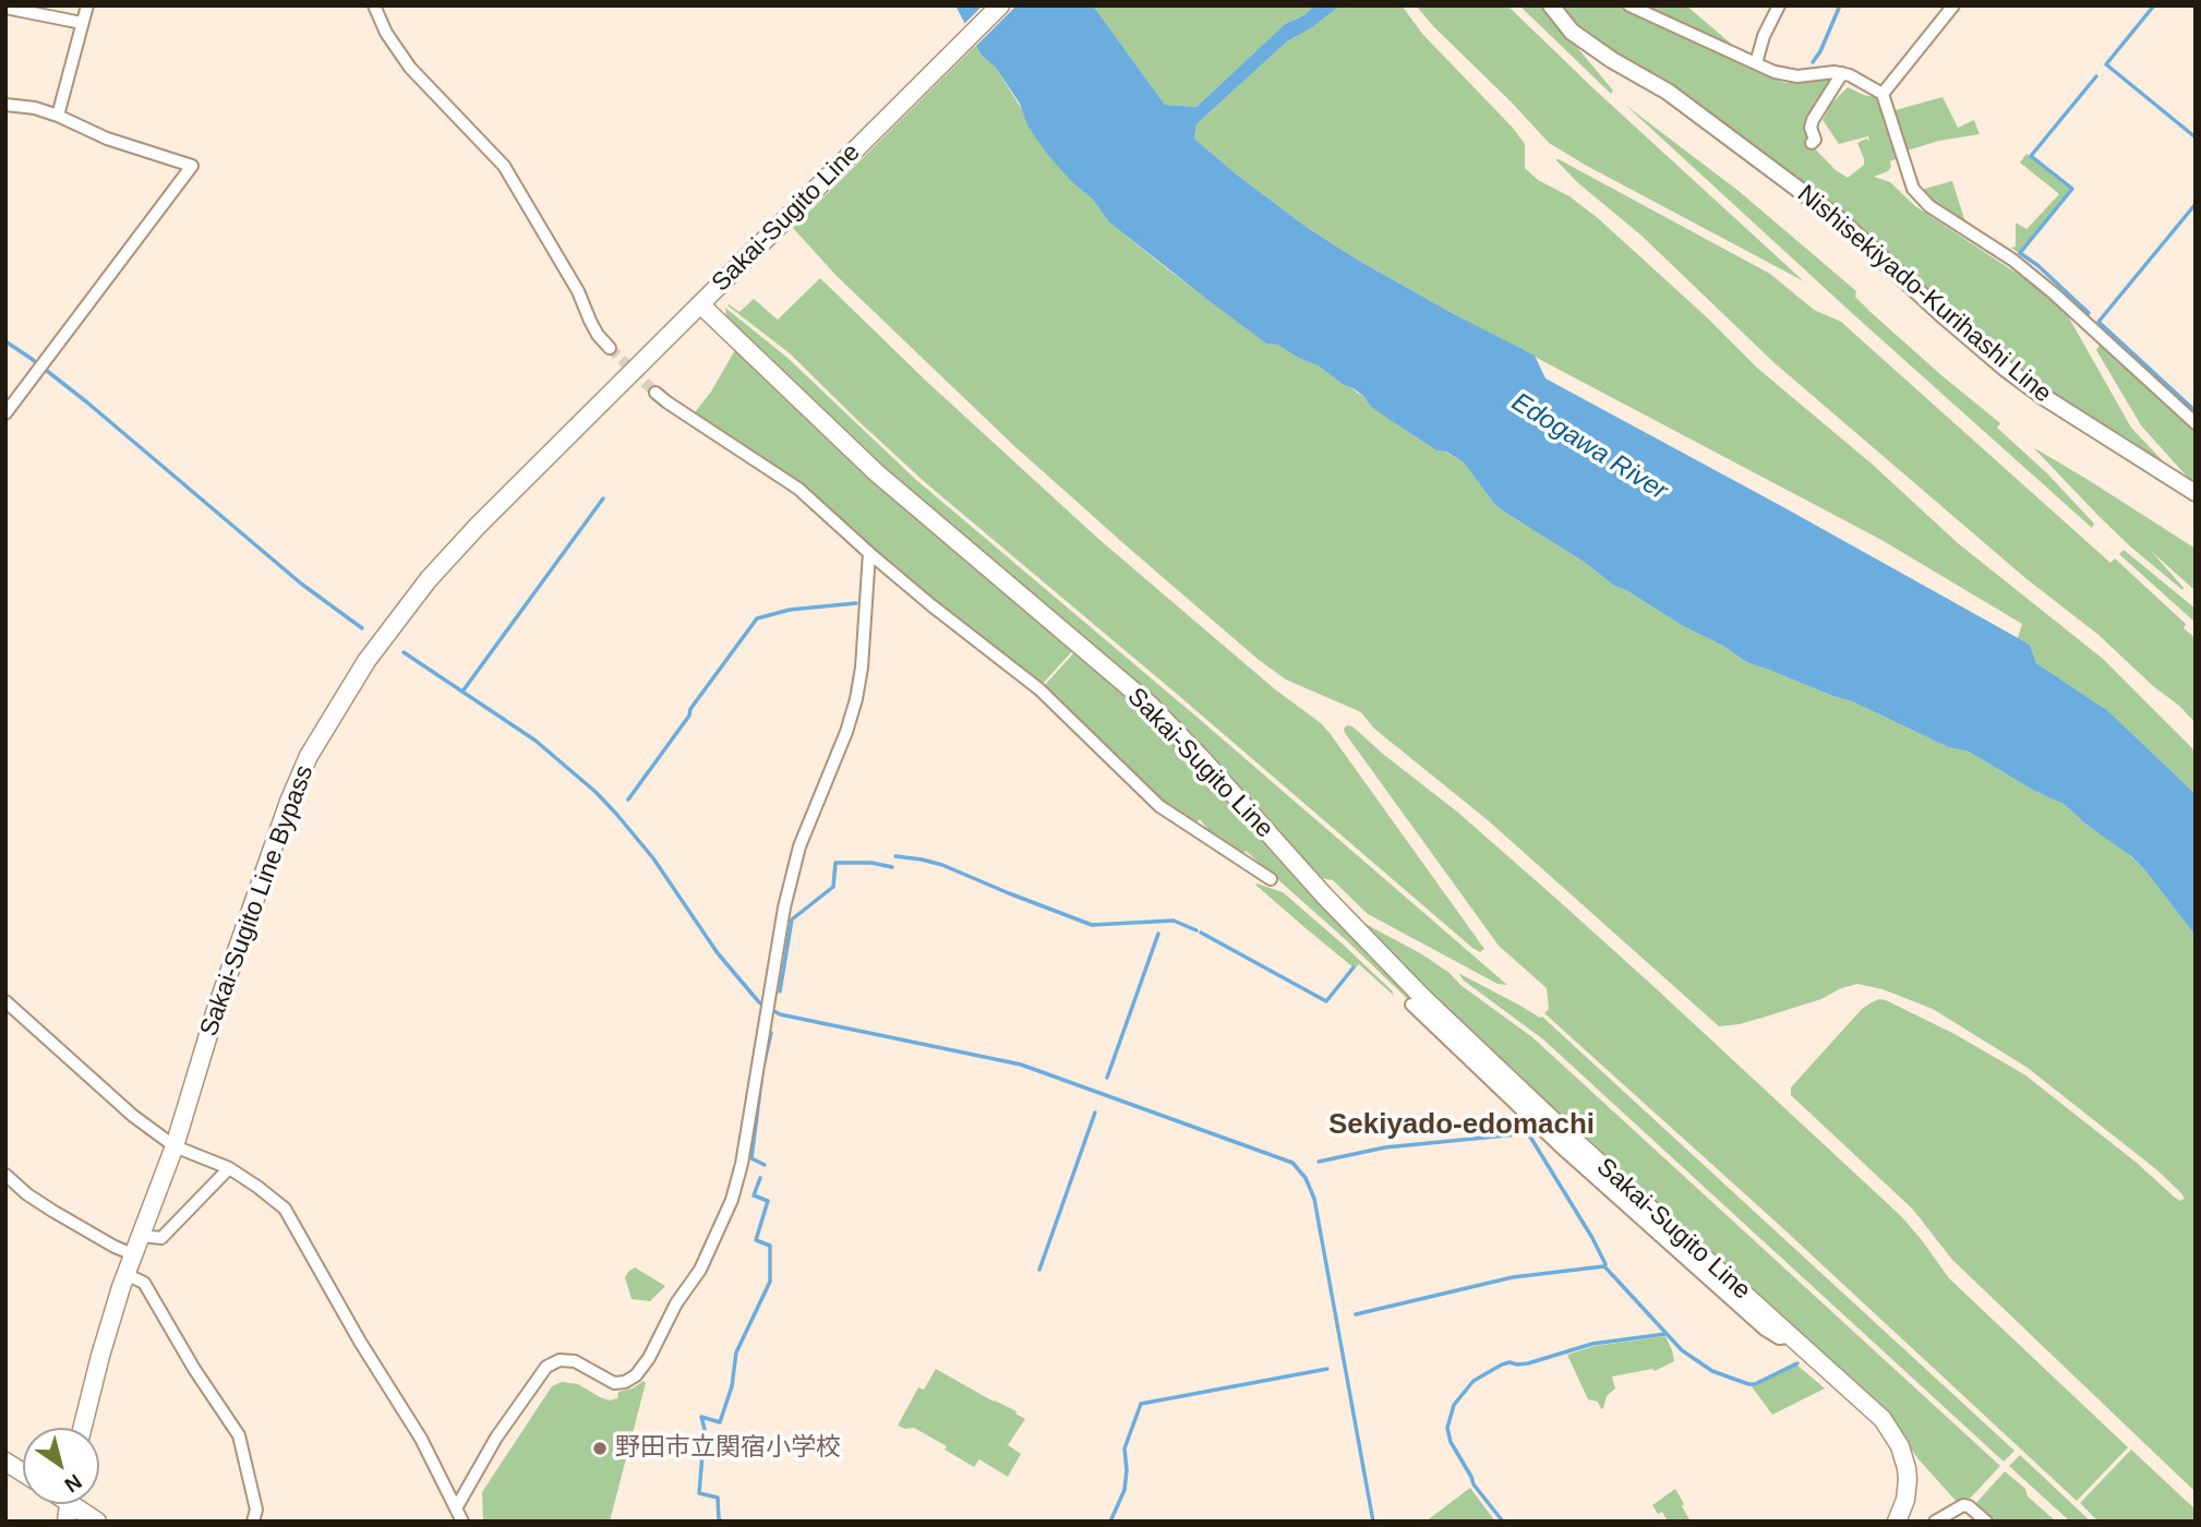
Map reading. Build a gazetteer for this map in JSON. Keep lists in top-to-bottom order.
{
  "streets": {
    "main road": ["Sakai-Sugito Line", "Nishisekiyado-Kurihashi Line", "Sakai-Sugito Line Bypass"]
  },
  "crossings": [
    ["Sakai-Sugito Line", "Sakai-Sugito Line Bypass"]
  ],
  "districts": ["Sekiyado-edomachi"],
  "water": ["Edogawa River"],
  "places": ["野田市立関宿小学校"],
  "north": "bottom right"
}
